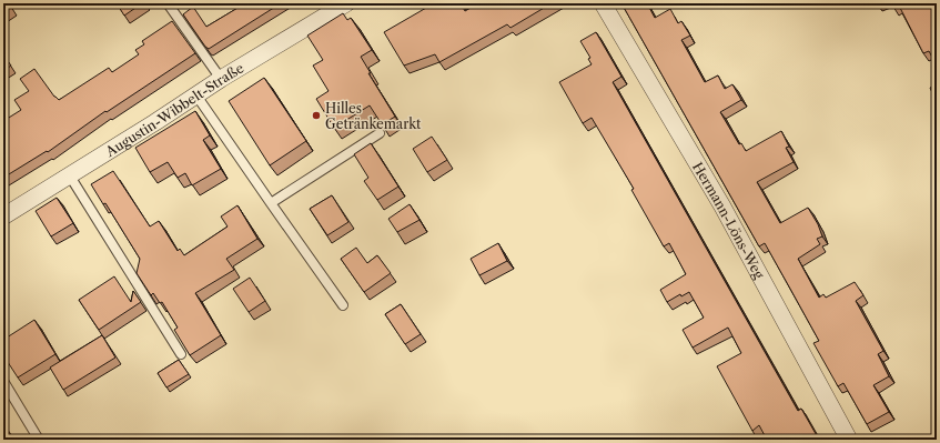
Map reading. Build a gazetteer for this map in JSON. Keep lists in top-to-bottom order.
{
  "streets": {
    "street": ["Augustin-Wibbelt-Straße", "Hermann-Löns-Weg"]
  },
  "places": ["Hilles Getränkemarkt"]
}
